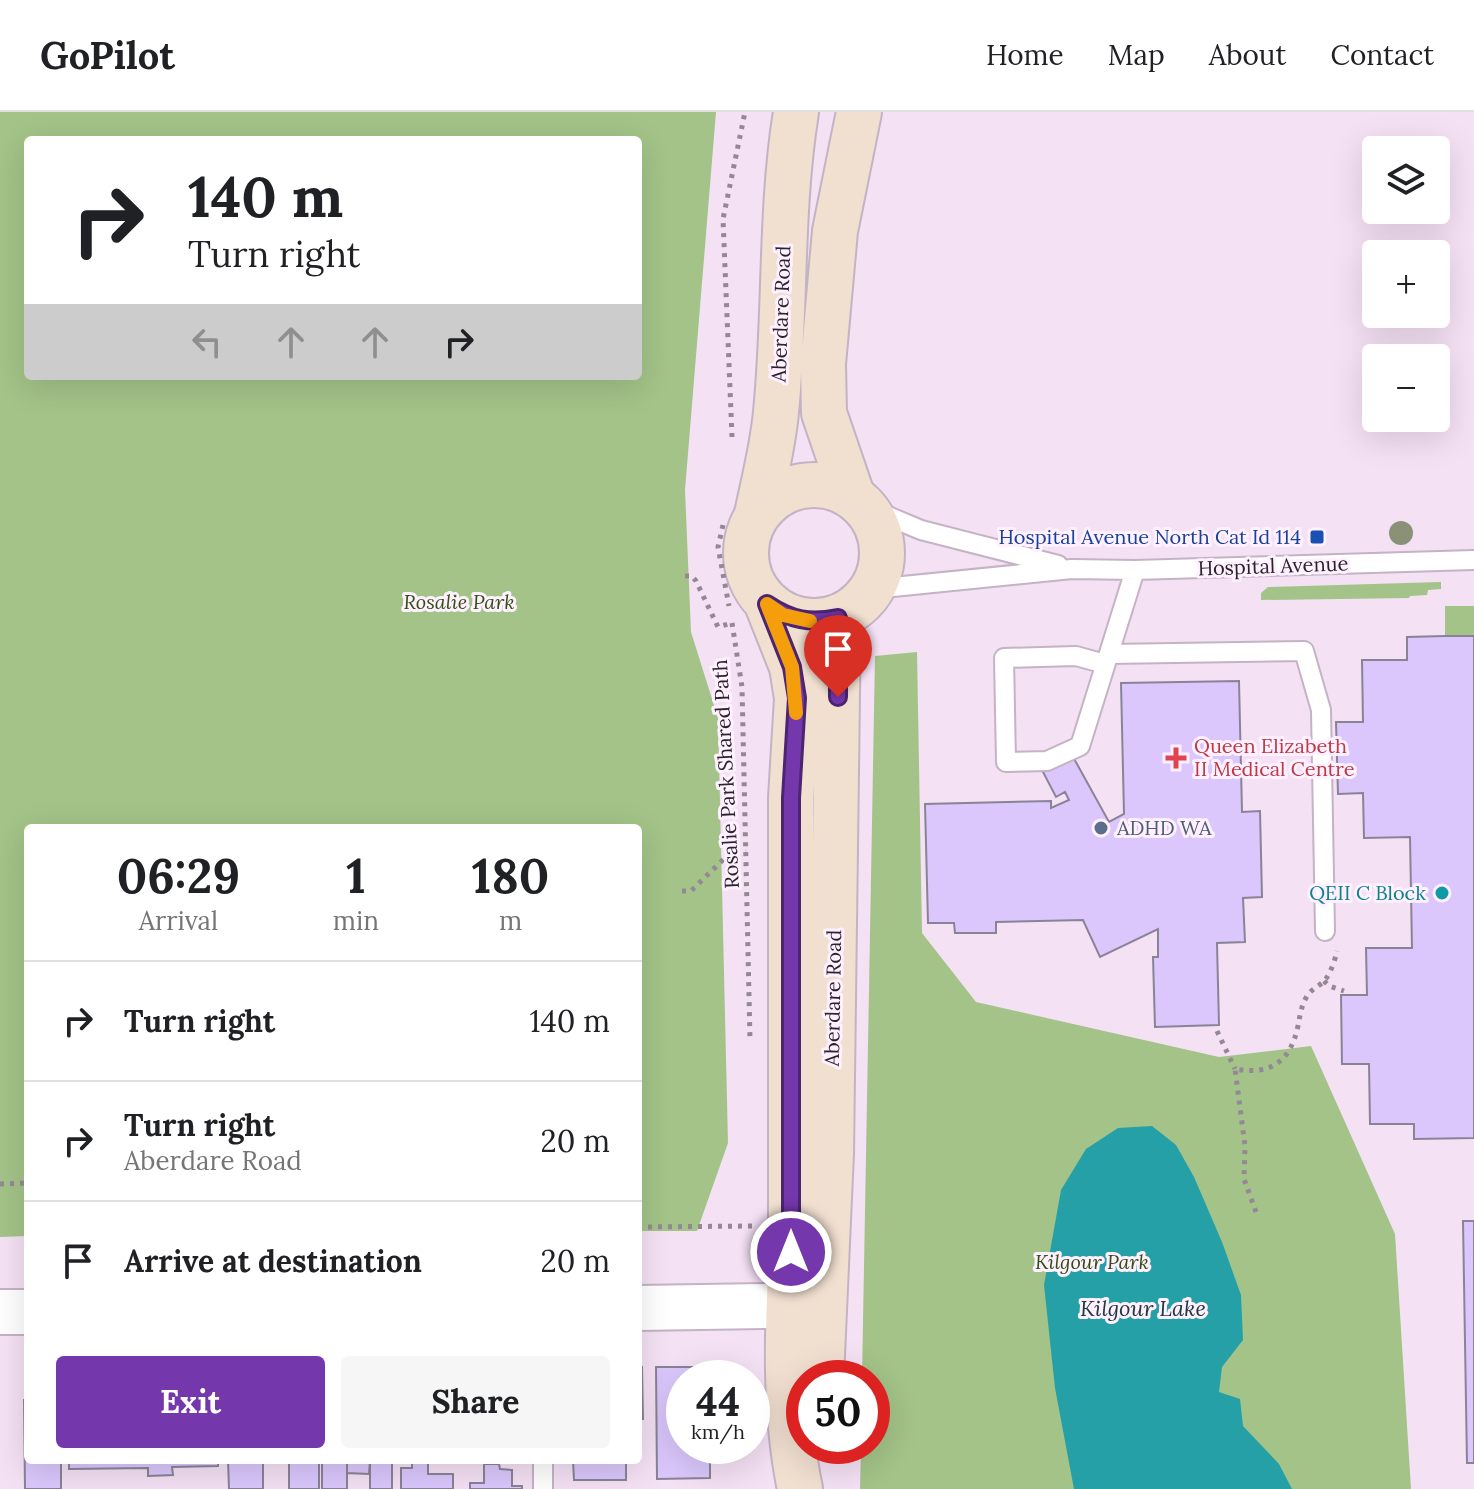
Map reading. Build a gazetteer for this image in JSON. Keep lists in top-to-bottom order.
{
  "streets": {
    "main road": ["Aberdare Road"],
    "lane": ["Hospital Avenue"],
    "path": ["Rosalie Park Shared Path"]
  },
  "crossings": [
    ["Aberdare Road", "Hospital Avenue"],
    ["Aberdare Road", "Rosalie Park Shared Path"],
    ["Hospital Avenue", "Rosalie Park Shared Path"]
  ],
  "water": ["Kilgour Lake"],
  "parks": ["Rosalie Park", "Kilgour Park"],
  "places": {
    "transit": ["Hospital Avenue North Cat Id 114"],
    "health": ["Queen Elizabeth II Medical Centre"],
    "other": ["ADHD WA", "QEII C Block"]
  },
  "page": {
    "header": "GoPilot",
    "nav": [
      "Home",
      "Map",
      "About",
      "Contact"
    ],
    "map_buttons": ["+", "−"],
    "turn": ["140 m", "Turn right"],
    "eta": [
      "06:29",
      "Arrival",
      "1",
      "min",
      "180",
      "m"
    ],
    "list": [
      {
        "name": "Turn right",
        "value": "140 m"
      },
      {
        "name": "Turn right",
        "note": "Aberdare Road",
        "value": "20 m"
      },
      {
        "name": "Arrive at destination",
        "value": "20 m"
      }
    ],
    "buttons": ["Exit", "Share"],
    "speed": "44 km/h",
    "limit": "50"
  }
}
